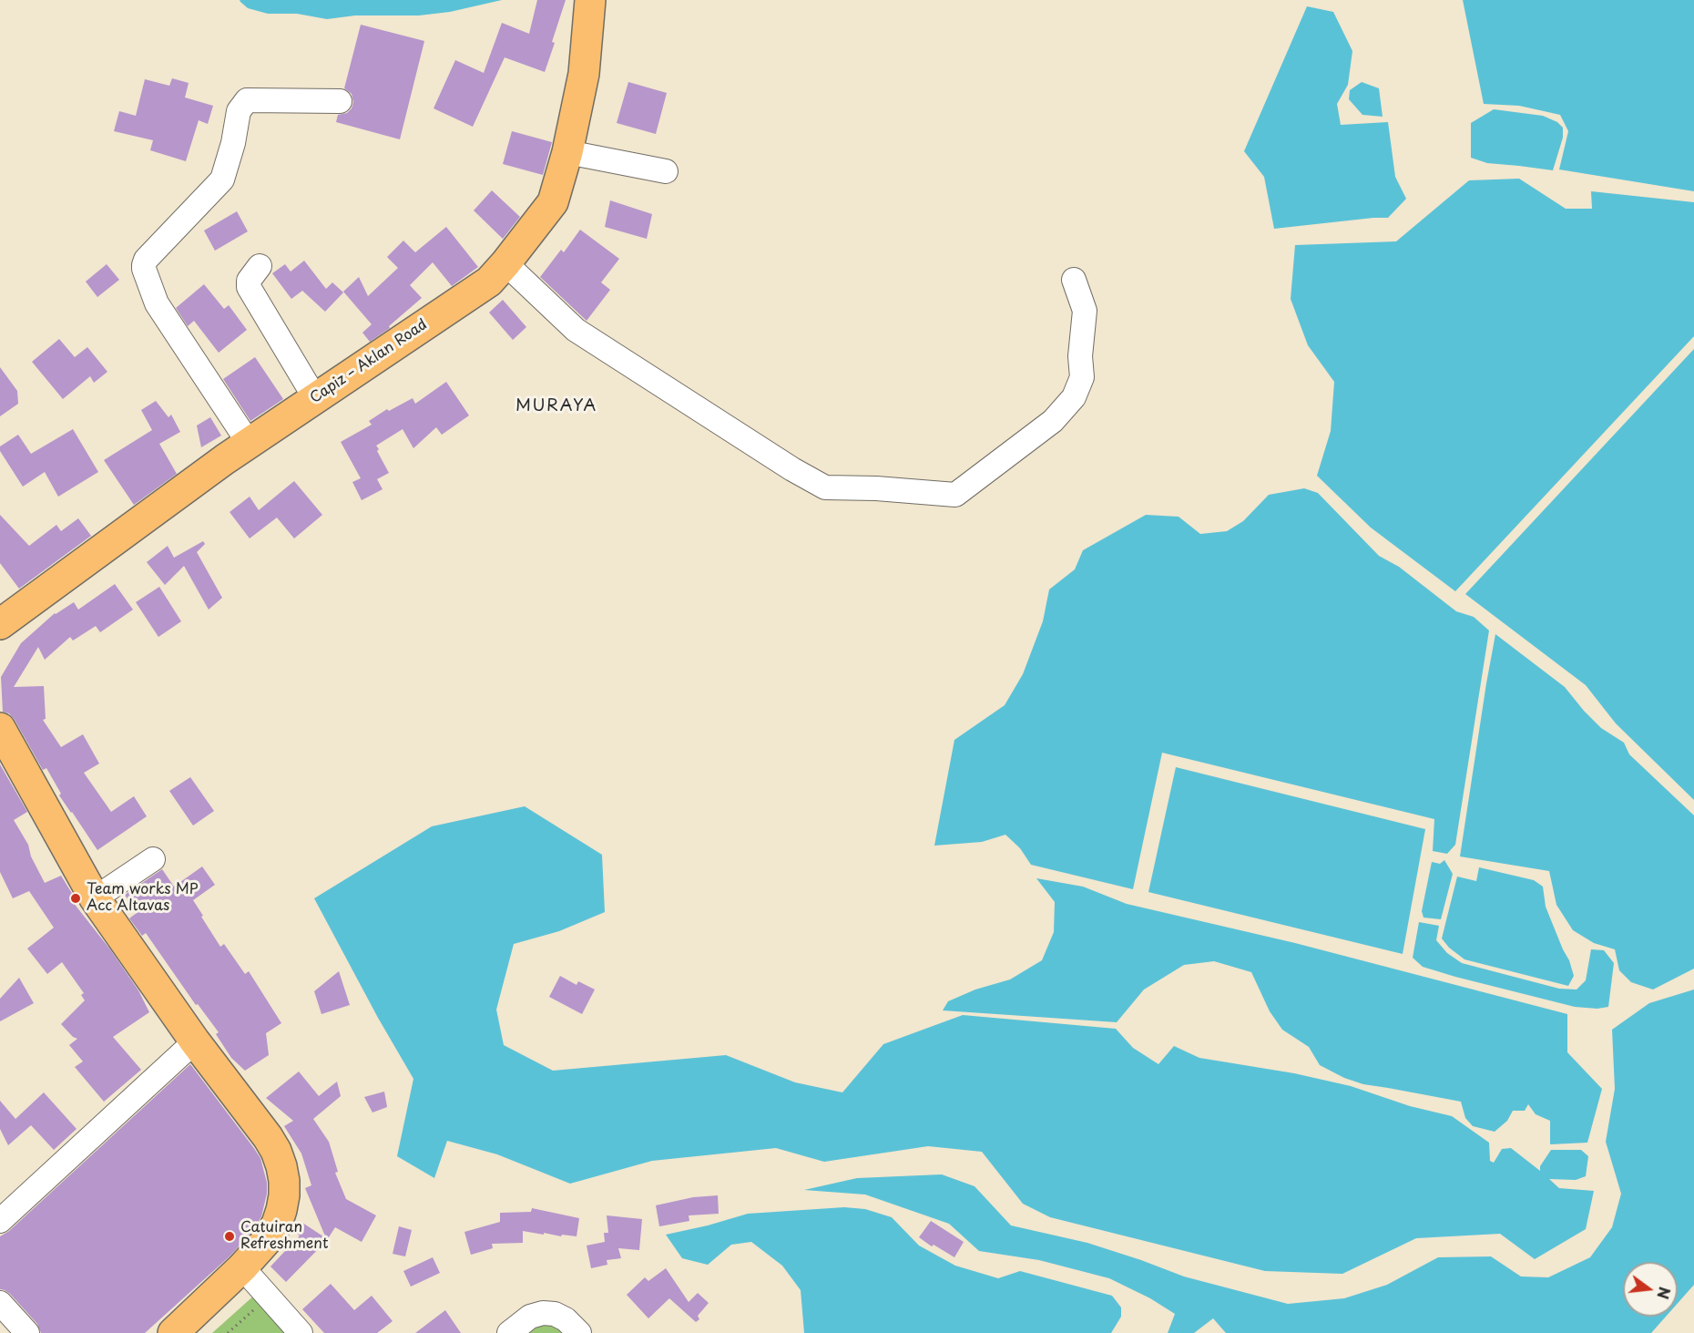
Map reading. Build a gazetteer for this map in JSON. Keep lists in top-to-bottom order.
{
  "streets": {
    "main road": ["Capiz – Aklan Road"]
  },
  "districts": ["MURAYA"],
  "places": ["Team works MP Acc Altavas", "Catuiran Refreshment"],
  "north": "right"
}
